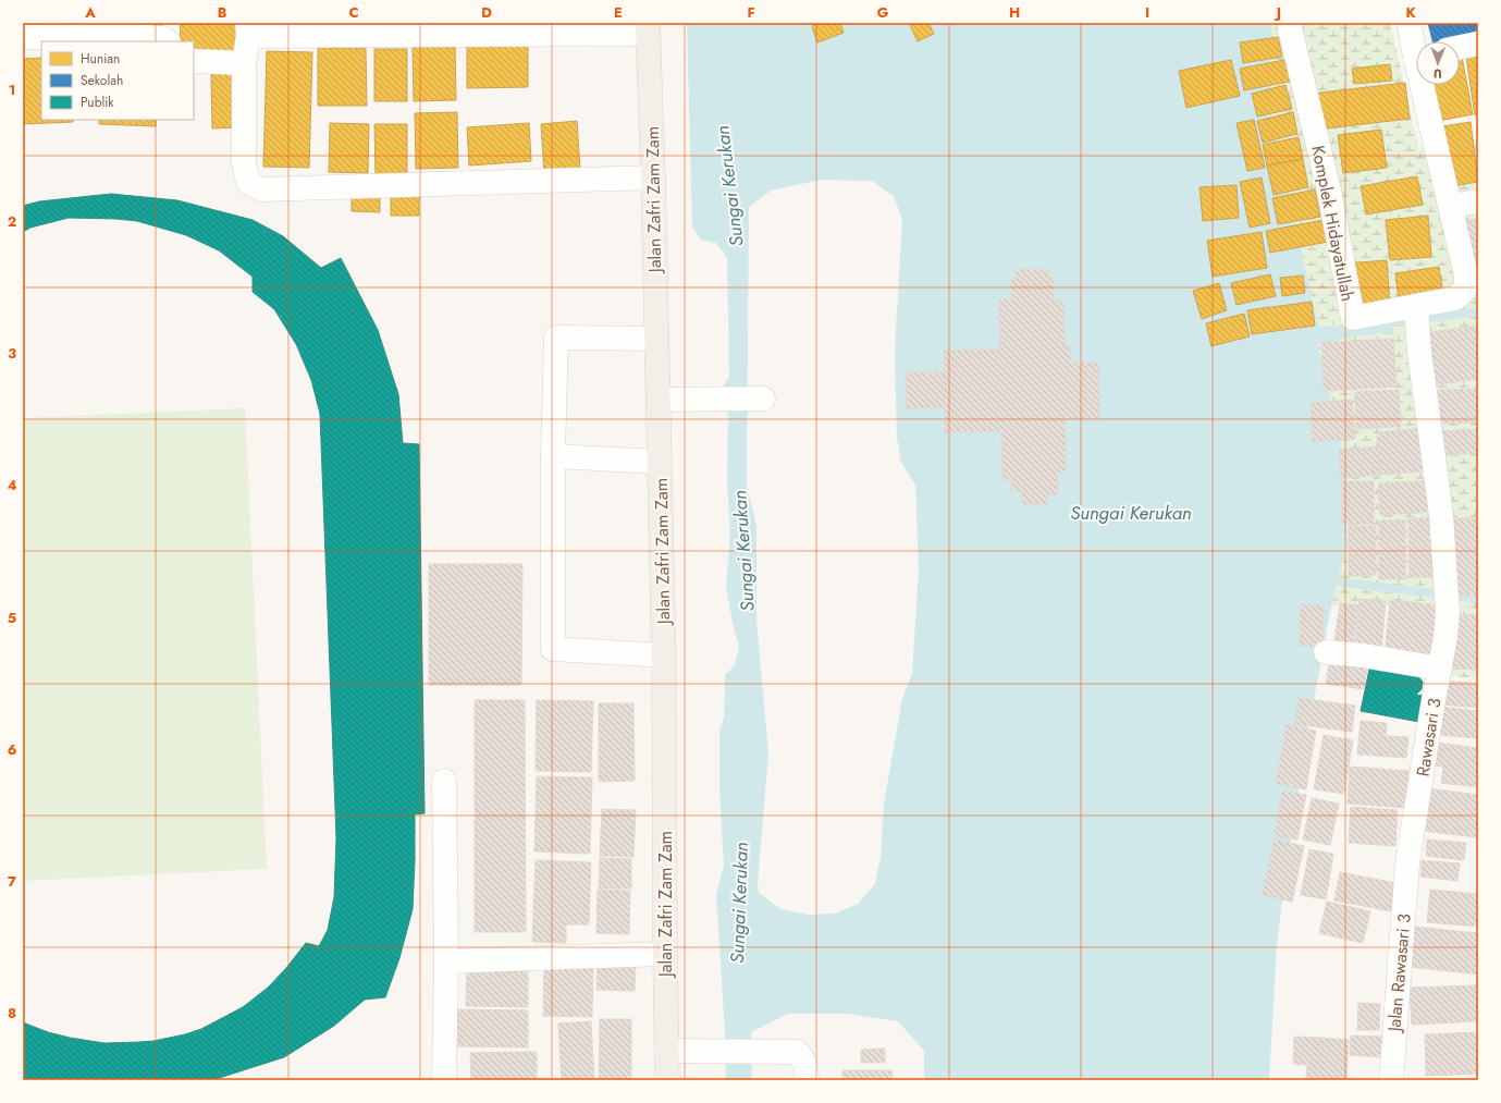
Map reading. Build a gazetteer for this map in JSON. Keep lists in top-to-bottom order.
{
  "streets": {
    "main road": ["Jalan Zafri Zam Zam"],
    "street": ["Komplek Hidayatullah", "Rawasari 3", "Jalan Rawasari 3"]
  },
  "crossings": [
    ["Komplek Hidayatullah", "Rawasari 3"],
    ["Rawasari 3", "Jalan Rawasari 3"]
  ],
  "water": ["Sungai Kerukan"],
  "legend": ["Hunian", "Sekolah", "Publik"],
  "north": "bottom",
  "grid": {
    "columns": [
      "A",
      "B",
      "C",
      "D",
      "E",
      "F",
      "G",
      "H",
      "I",
      "J",
      "K"
    ],
    "rows": [
      "1",
      "2",
      "3",
      "4",
      "5",
      "6",
      "7",
      "8"
    ]
  }
}
